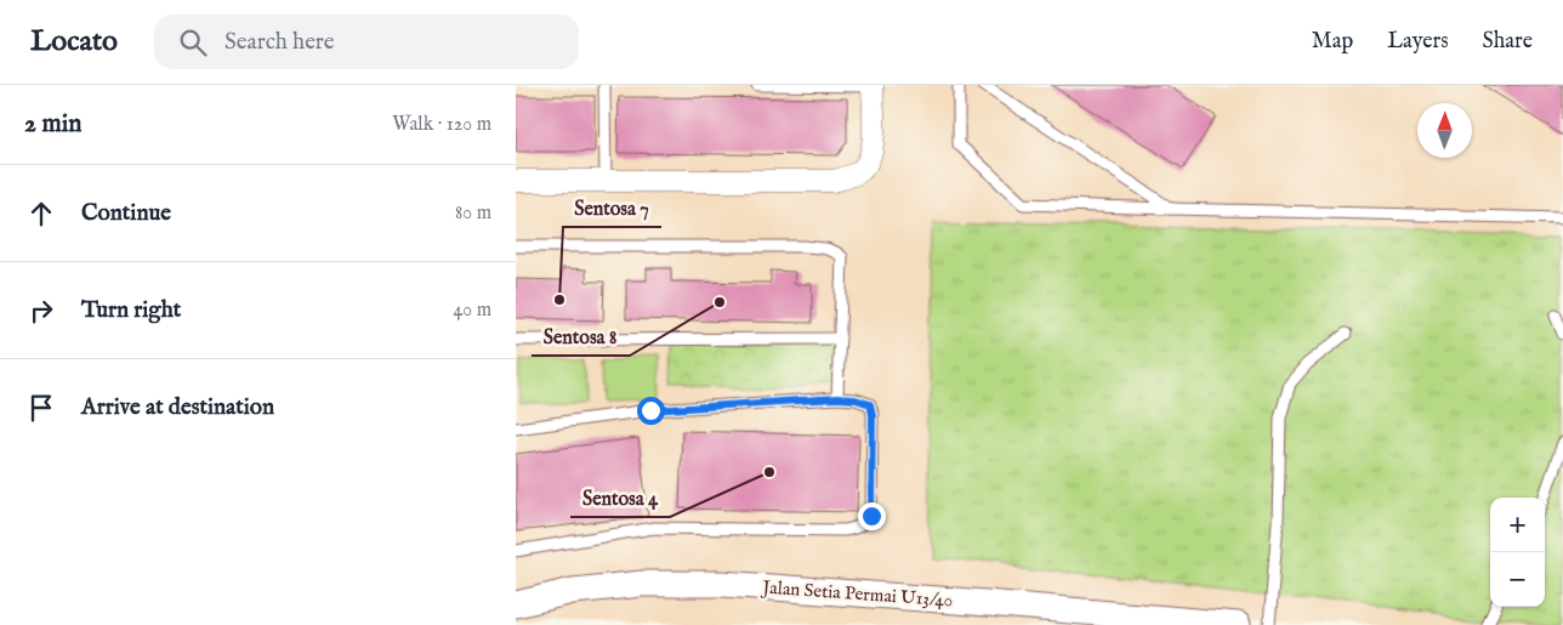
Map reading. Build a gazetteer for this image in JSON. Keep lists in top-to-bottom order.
{
  "streets": {
    "street": ["Jalan Setia Permai U13/40"]
  },
  "places": ["Sentosa 7", "Sentosa 8", "Sentosa 4"],
  "north": "top",
  "page": {
    "header": "Locato",
    "search": "Search here",
    "nav": ["Map", "Layers", "Share"],
    "heading": ["2 min", "Walk · 120 m"],
    "list": [
      ["Continue", "80 m"],
      ["Turn right", "40 m"],
      "Arrive at destination"
    ],
    "map_buttons": ["+", "−"]
  }
}
